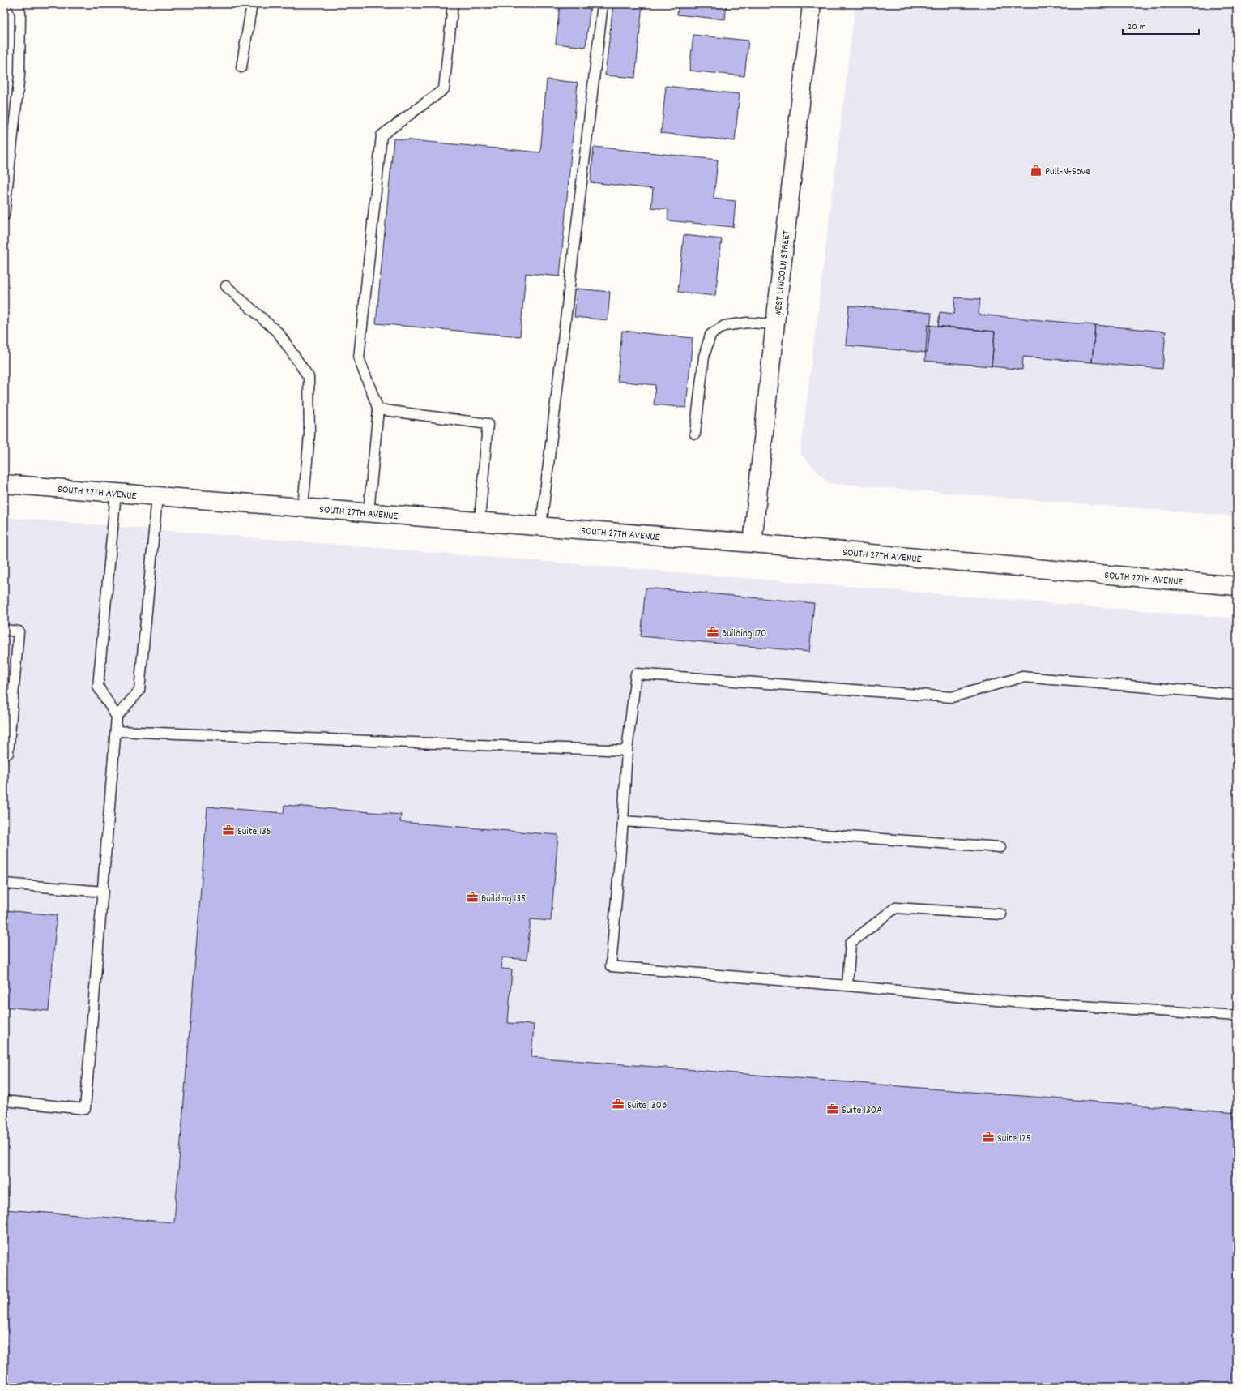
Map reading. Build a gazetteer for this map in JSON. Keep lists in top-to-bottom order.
{
  "streets": {
    "main road": ["WEST LINCOLN STREET", "SOUTH 27TH AVENUE"]
  },
  "crossings": [
    ["WEST LINCOLN STREET", "SOUTH 27TH AVENUE"]
  ],
  "places": {
    "shop": ["Pull-N-Save"],
    "office": [
      "Building 170",
      "Suite 135",
      "Building 135",
      "Suite 130B",
      "Suite 130A",
      "Suite 125"
    ]
  },
  "scale_bar": "20 m"
}
